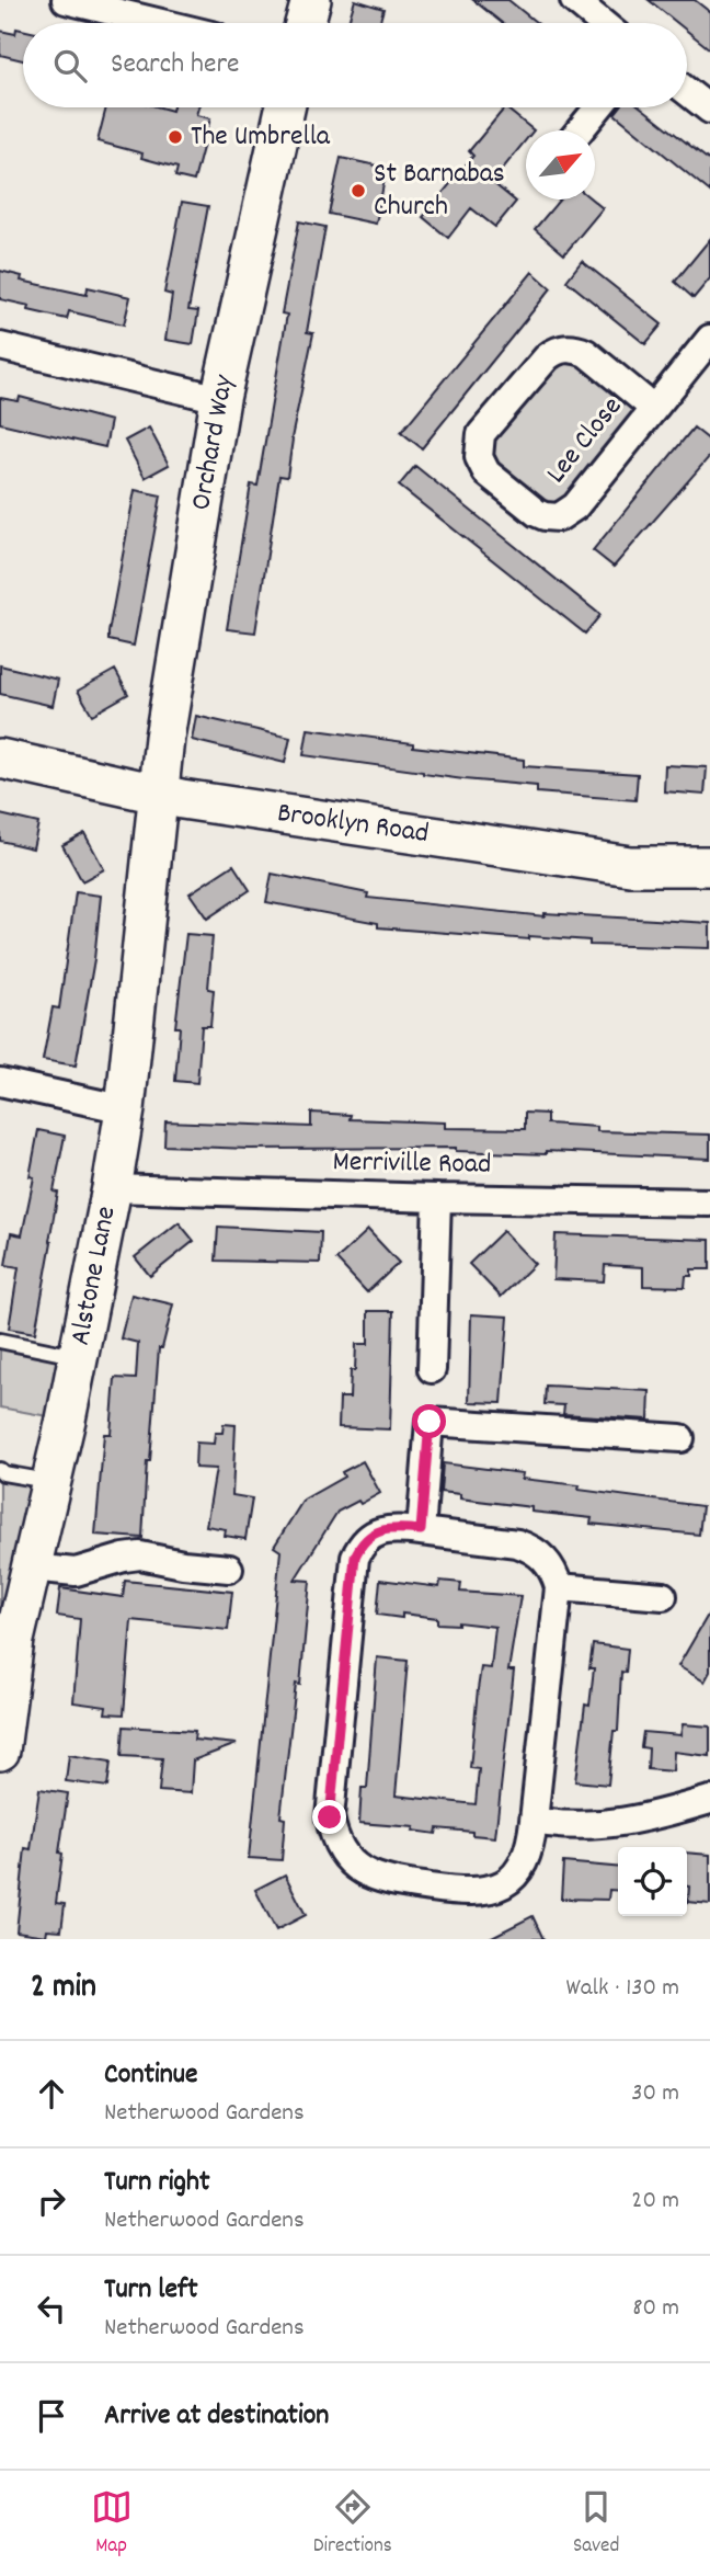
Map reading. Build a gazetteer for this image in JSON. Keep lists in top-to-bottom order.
{
  "streets": {
    "street": [
      "Lee Close",
      "Orchard Way",
      "Brooklyn Road",
      "Merriville Road",
      "Alstone Lane"
    ]
  },
  "crossings": [
    ["Orchard Way", "Brooklyn Road"],
    ["Orchard Way", "Alstone Lane"],
    ["Brooklyn Road", "Alstone Lane"],
    ["Merriville Road", "Alstone Lane"]
  ],
  "places": ["The Umbrella", "St Barnabas Church"],
  "north": "top right",
  "page": {
    "search": "Search here",
    "heading": ["2 min", "Walk · 130 m"],
    "list": [
      ["Continue", "Netherwood Gardens", "30 m"],
      ["Turn right", "Netherwood Gardens", "20 m"],
      ["Turn left", "Netherwood Gardens", "80 m"],
      "Arrive at destination"
    ],
    "nav": ["Map", "Directions", "Saved"]
  }
}
